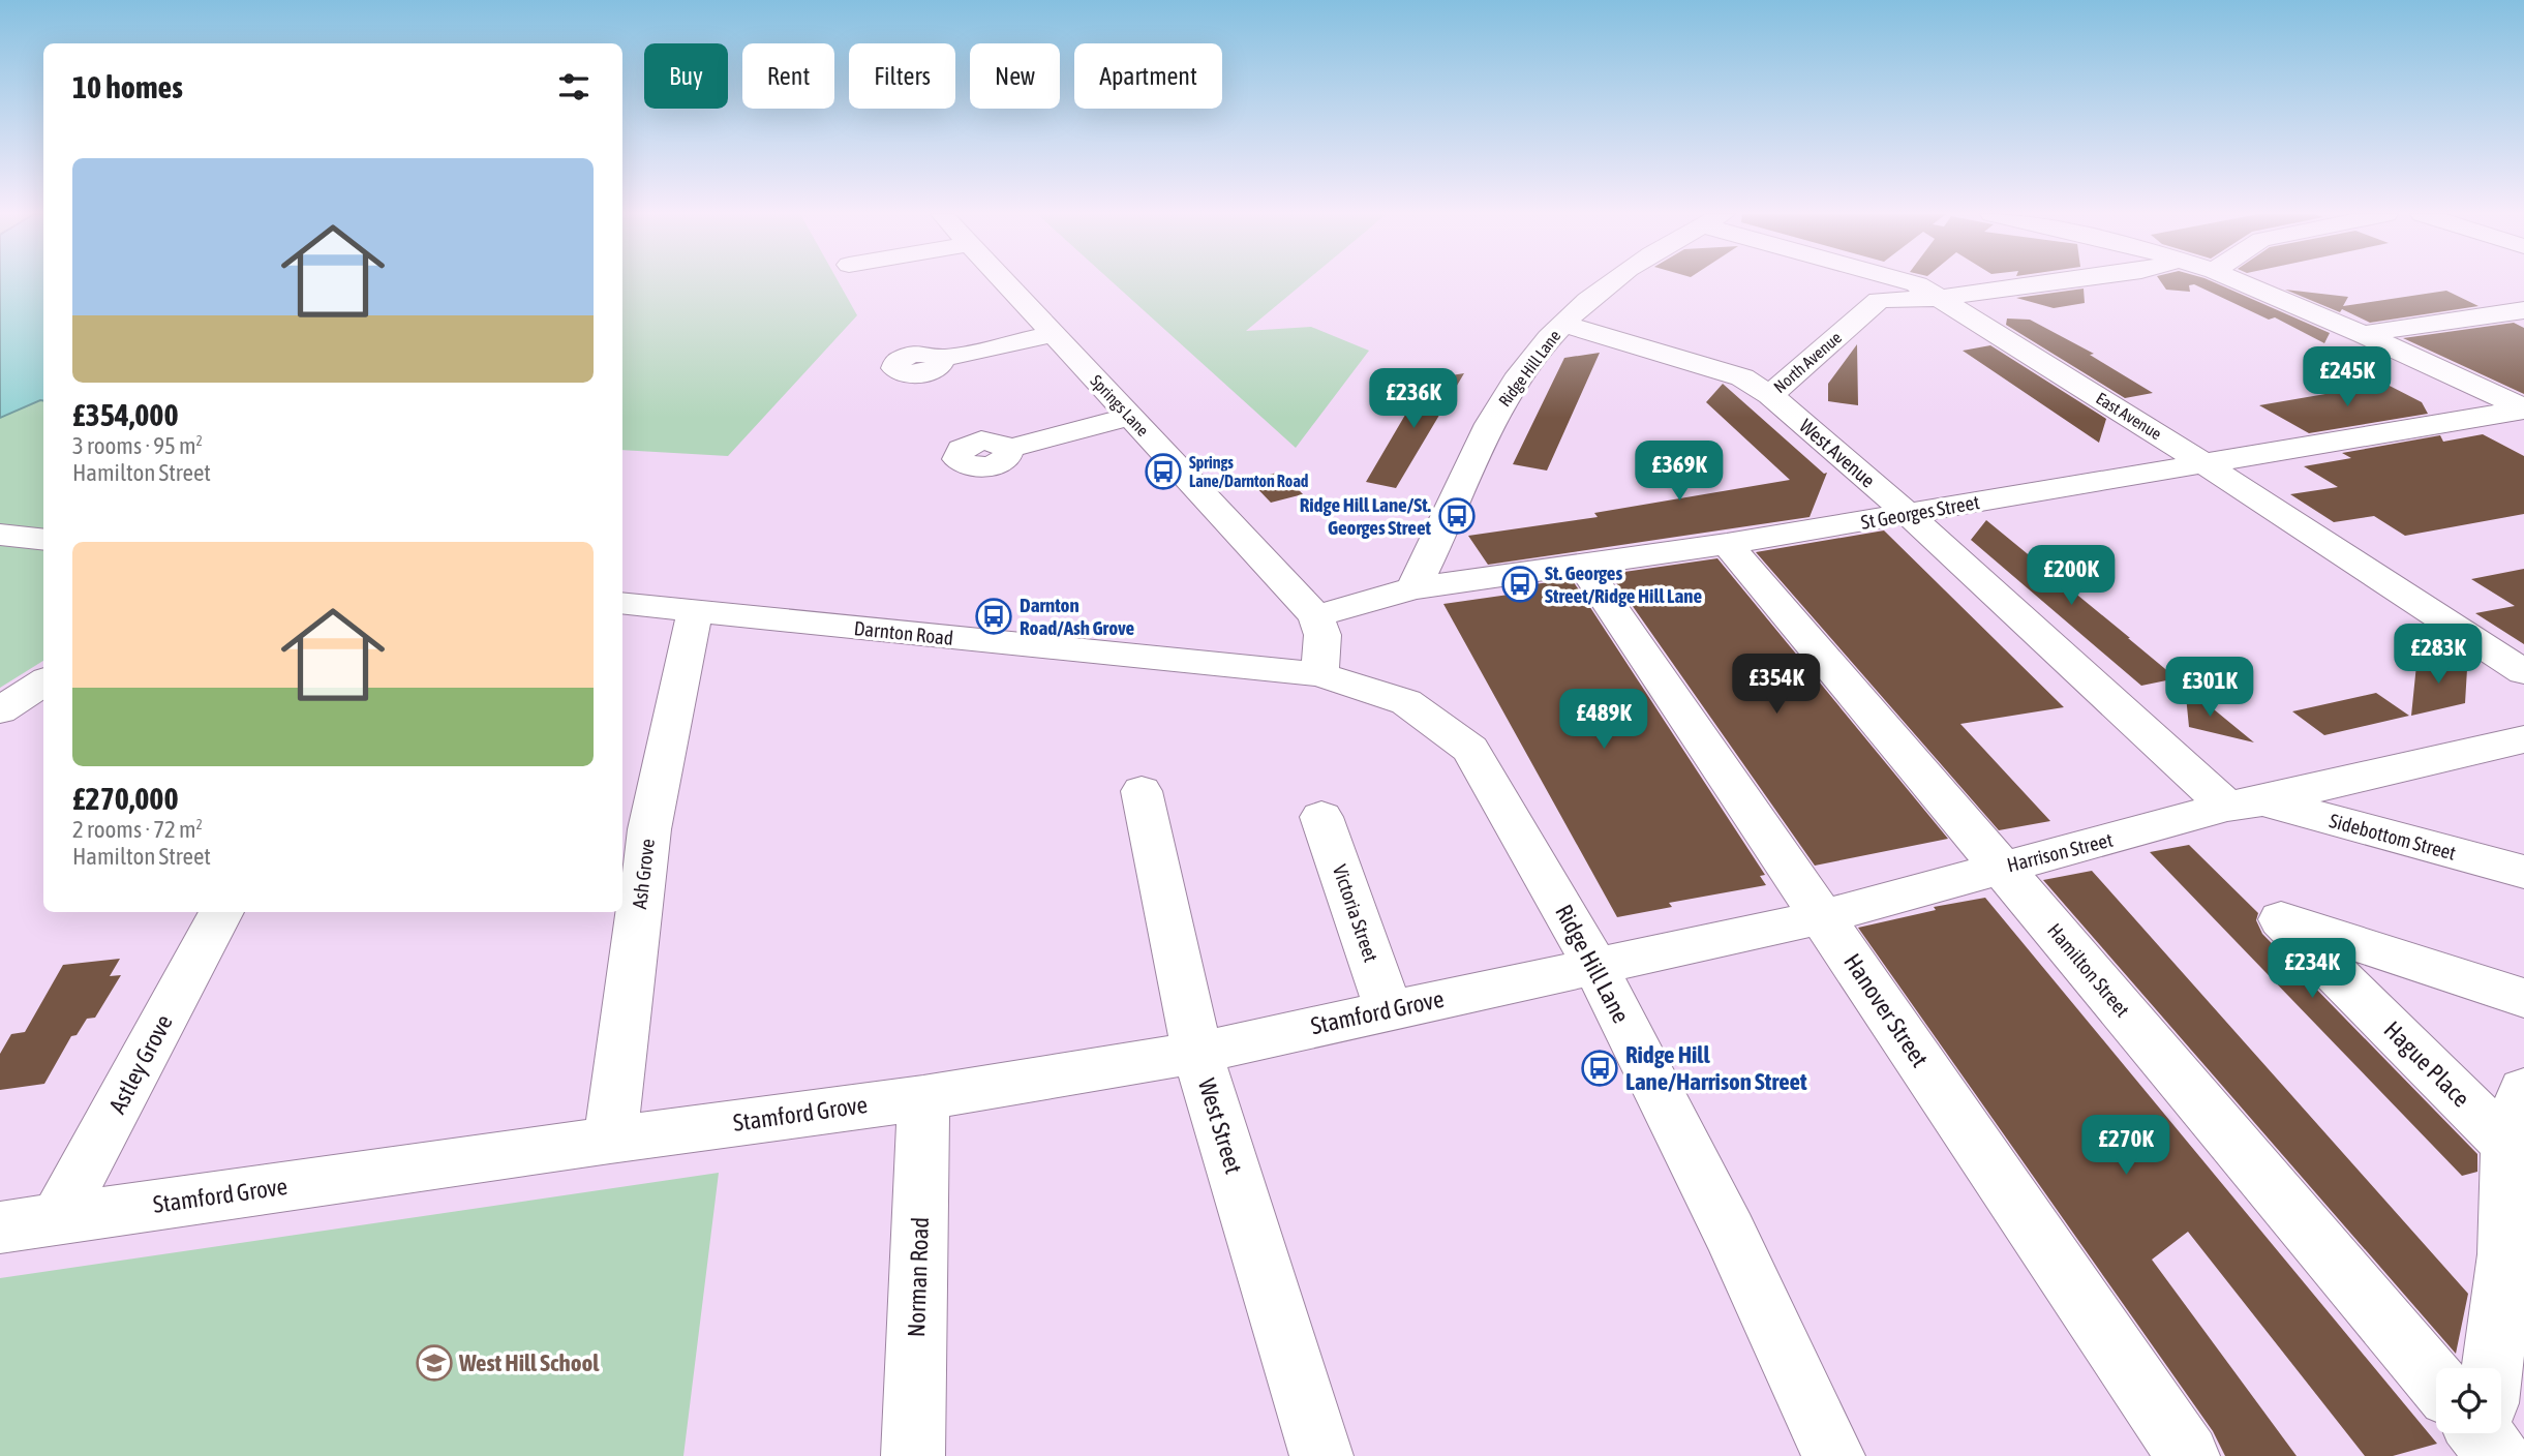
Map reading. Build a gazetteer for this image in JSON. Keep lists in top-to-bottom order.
{
  "streets": {
    "street": [
      "North Avenue",
      "Ridge Hill Lane",
      "Springs Lane",
      "East Avenue",
      "West Avenue",
      "St Georges Street",
      "Darnton Road",
      "Sidebottom Street",
      "Harrison Street",
      "Ash Grove",
      "Victoria Street",
      "Hamilton Street",
      "Hanover Street",
      "Stamford Grove",
      "Astley Grove",
      "Hague Place",
      "West Street",
      "Norman Road"
    ]
  },
  "crossings": [
    ["North Avenue", "East Avenue"],
    ["North Avenue", "West Avenue"],
    ["Ridge Hill Lane", "West Avenue"],
    ["Ridge Hill Lane", "St Georges Street"],
    ["Ridge Hill Lane", "Darnton Road"],
    ["Ridge Hill Lane", "Harrison Street"],
    ["Ridge Hill Lane", "Stamford Grove"],
    ["Springs Lane", "St Georges Street"],
    ["East Avenue", "St Georges Street"],
    ["West Avenue", "St Georges Street"],
    ["West Avenue", "Sidebottom Street"],
    ["West Avenue", "Harrison Street"],
    ["St Georges Street", "Hamilton Street"],
    ["St Georges Street", "Hanover Street"],
    ["Darnton Road", "Ash Grove"],
    ["Sidebottom Street", "Harrison Street"],
    ["Harrison Street", "Hamilton Street"],
    ["Harrison Street", "Hanover Street"],
    ["Harrison Street", "Stamford Grove"],
    ["Ash Grove", "Stamford Grove"],
    ["Victoria Street", "Stamford Grove"],
    ["Stamford Grove", "Astley Grove"],
    ["Stamford Grove", "West Street"],
    ["Stamford Grove", "Norman Road"]
  ],
  "places": {
    "bus stop": [
      "Springs Lane/Darnton Road",
      "Ridge Hill Lane/St. Georges Street",
      "St. Georges Street/Ridge Hill Lane",
      "Darnton Road/Ash Grove",
      "Ridge Hill Lane/Harrison Street"
    ],
    "school or university": ["West Hill School"]
  },
  "page": {
    "chip": [
      "Buy",
      "Rent",
      "Filters",
      "New",
      "Apartment"
    ],
    "heading": "10 homes",
    "list": [
      {
        "name": "£354,000",
        "note": "3 rooms · 95 m² · Hamilton Street"
      },
      {
        "name": "£270,000",
        "note": "2 rooms · 72 m² · Hamilton Street"
      }
    ],
    "price": [
      "£245K",
      "£236K",
      "£369K",
      "£200K",
      "£283K",
      "£354K",
      "£301K",
      "£489K",
      "£234K",
      "£270K"
    ]
  }
}
